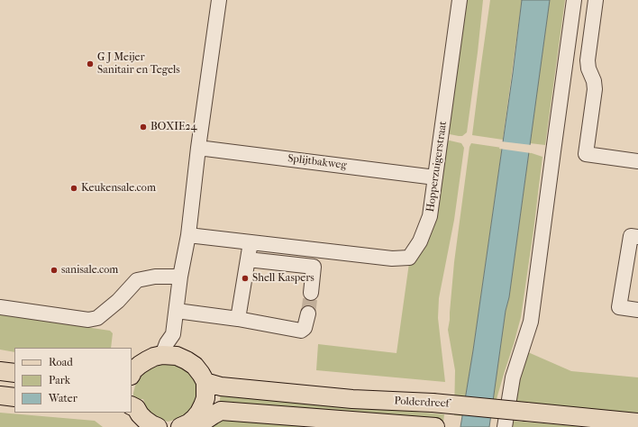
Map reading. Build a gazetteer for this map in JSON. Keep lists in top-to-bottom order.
{
  "streets": {
    "main road": ["Polderdreef"],
    "street": ["Splijtbakweg", "Hopperzuigerstraat"]
  },
  "crossings": [
    ["Splijtbakweg", "Hopperzuigerstraat"]
  ],
  "places": [
    "G J Meijer Sanitair en Tegels",
    "BOXIE24",
    "Keukensale.com",
    "sanisale.com",
    "Shell Kaspers"
  ],
  "legend": ["Road", "Park", "Water"]
}
